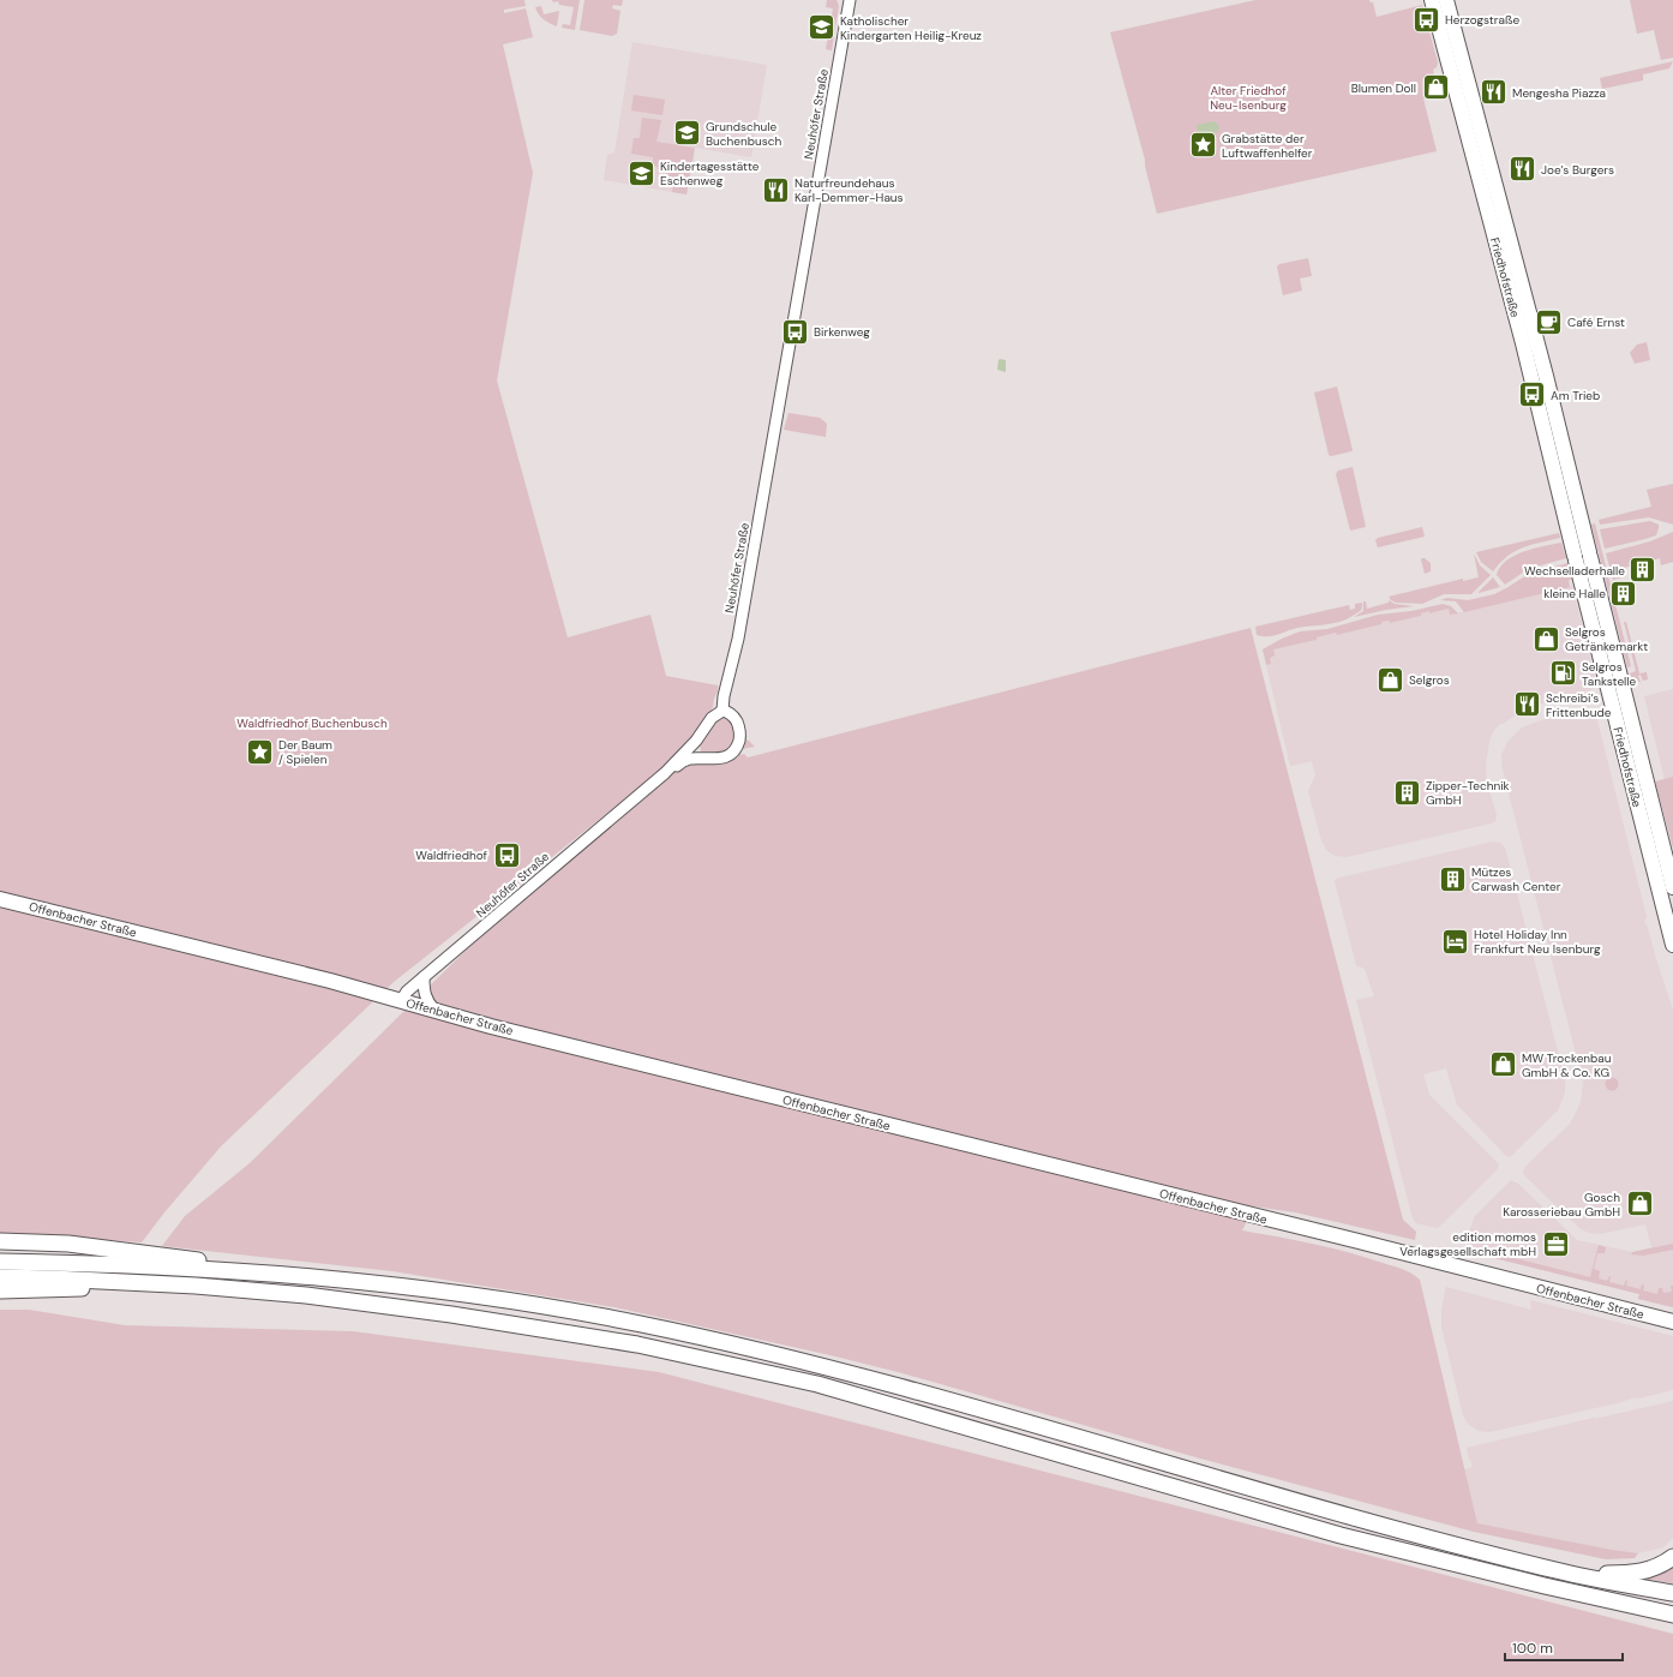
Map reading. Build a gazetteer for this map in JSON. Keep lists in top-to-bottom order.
{
  "streets": {
    "main road": ["Friedhofstraße", "Offenbacher Straße"],
    "street": ["Neuhöfer Straße"]
  },
  "crossings": [
    ["Neuhöfer Straße", "Offenbacher Straße"]
  ],
  "parks": ["Alter Friedhof Neu-Isenburg", "Waldfriedhof Buchenbusch"],
  "places": {
    "bus stop": [
      "Herzogstraße",
      "Birkenweg",
      "Am Trieb",
      "Waldfriedhof"
    ],
    "school or university": ["Katholischer Kindergarten Heilig-Kreuz", "Grundschule Buchenbusch", "Kindertagesstätte Eschenweg"],
    "shop": [
      "Blumen Doll",
      "Selgros Getränkemarkt",
      "Selgros",
      "MW Trockenbau GmbH & Co. KG",
      "Gosch Karosseriebau GmbH"
    ],
    "restaurant": [
      "Mengesha Piazza",
      "Joe’s Burgers",
      "Naturfreundehaus Karl-Demmer-Haus",
      "Schreibi’s Frittenbude"
    ],
    "place": ["Grabstätte der Luftwaffenhelfer", "Der Baum / Spielen"],
    "cafe": ["Café Ernst"],
    "building": [
      "Wechselladerhalle",
      "kleine Halle",
      "Zipper-Technik GmbH",
      "Mützes Carwash Center"
    ],
    "fuel station": ["Selgros Tankstelle"],
    "hotel": ["Hotel Holiday Inn Frankfurt Neu Isenburg"],
    "office": ["edition momos Verlagsgesellschaft mbH"]
  },
  "scale_bar": "100 m"
}
